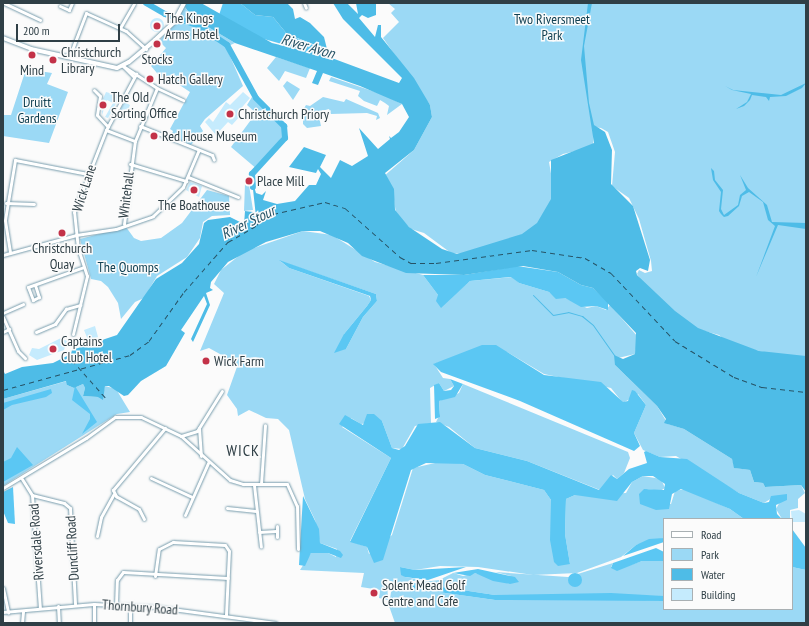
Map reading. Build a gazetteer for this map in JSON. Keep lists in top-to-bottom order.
{
  "streets": {
    "street": [
      "Wick Lane",
      "Whitehall",
      "Riversdale Road",
      "Duncliff Road",
      "Thornbury Road"
    ]
  },
  "crossings": [
    ["Wick Lane", "Whitehall"],
    ["Riversdale Road", "Duncliff Road"],
    ["Riversdale Road", "Thornbury Road"],
    ["Duncliff Road", "Thornbury Road"]
  ],
  "districts": ["WICK"],
  "water": ["River Avon", "River Stour"],
  "parks": ["Two Riversmeet Park", "Druitt Gardens", "The Quomps"],
  "places": [
    "The Kings Arms Hotel",
    "Stocks",
    "Mind",
    "Christchurch Library",
    "Hatch Gallery",
    "The Old Sorting Office",
    "Christchurch Priory",
    "Red House Museum",
    "Place Mill",
    "The Boathouse",
    "Christchurch Quay",
    "Captains Club Hotel",
    "Wick Farm",
    "Solent Mead Golf Centre and Cafe"
  ],
  "legend": [
    "Road",
    "Park",
    "Water",
    "Building"
  ],
  "scale_bar": "200 m"
}
